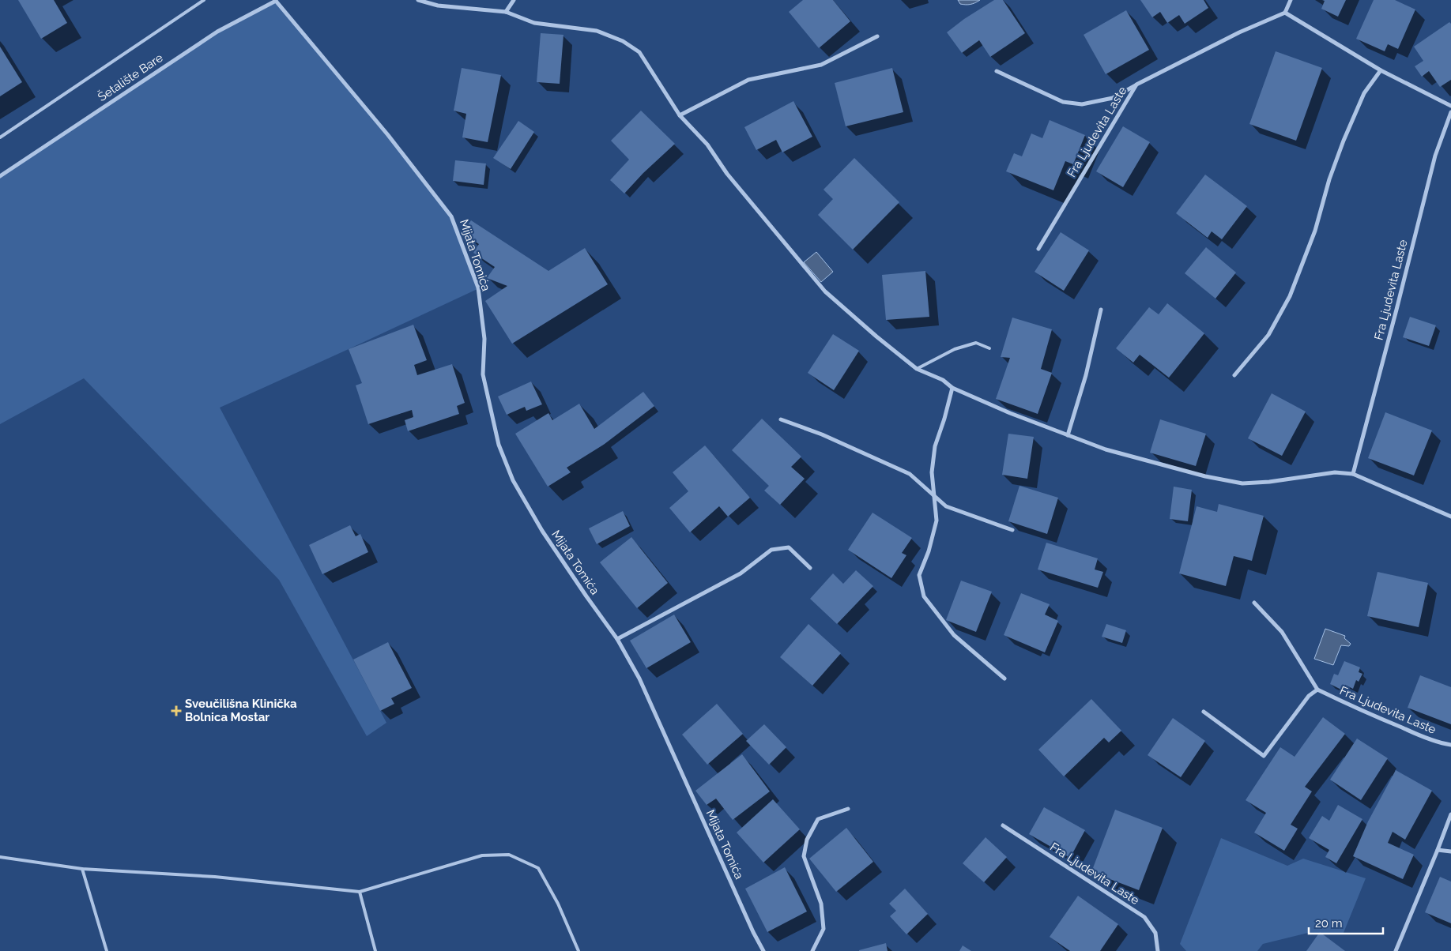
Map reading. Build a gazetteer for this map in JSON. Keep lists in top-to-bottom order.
{
  "streets": {
    "street": ["Šetalište Bare", "Fra Ljudevita Laste", "Mijata Tomića"]
  },
  "crossings": [
    ["Šetalište Bare", "Mijata Tomića"]
  ],
  "places": {
    "health": ["Sveučilišna Klinička Bolnica Mostar"]
  },
  "scale_bar": "20 m"
}
